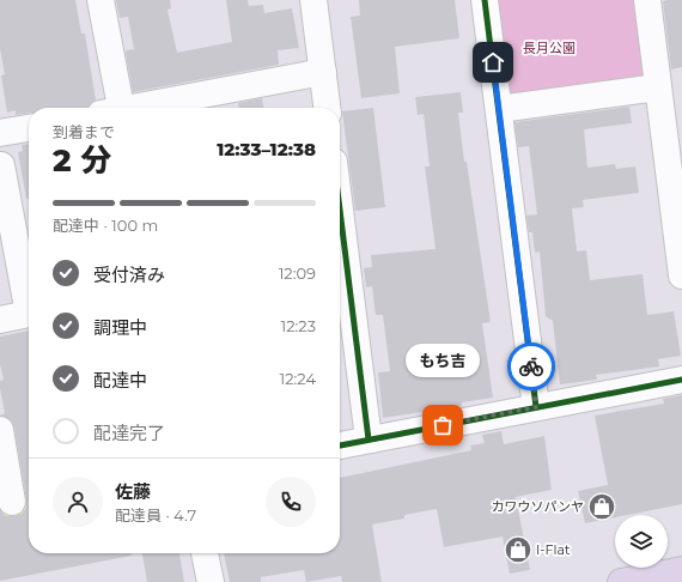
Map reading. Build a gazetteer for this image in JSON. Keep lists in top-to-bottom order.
{
  "parks": ["長月公園"],
  "places": {
    "other": ["もち吉"],
    "shop": ["カワウソパンヤ", "I-Flat"]
  },
  "page": {
    "heading": ["2 分", "到着まで", "12:33–12:38"],
    "panel": ["佐藤", "配達員 · 4.7"],
    "bar": "配達中 · 100 m",
    "list": [
      ["受付済み", "12:09"],
      ["調理中", "12:23"],
      ["配達中", "12:24"],
      "配達完了"
    ],
    "bubble": "もち吉"
  }
}
